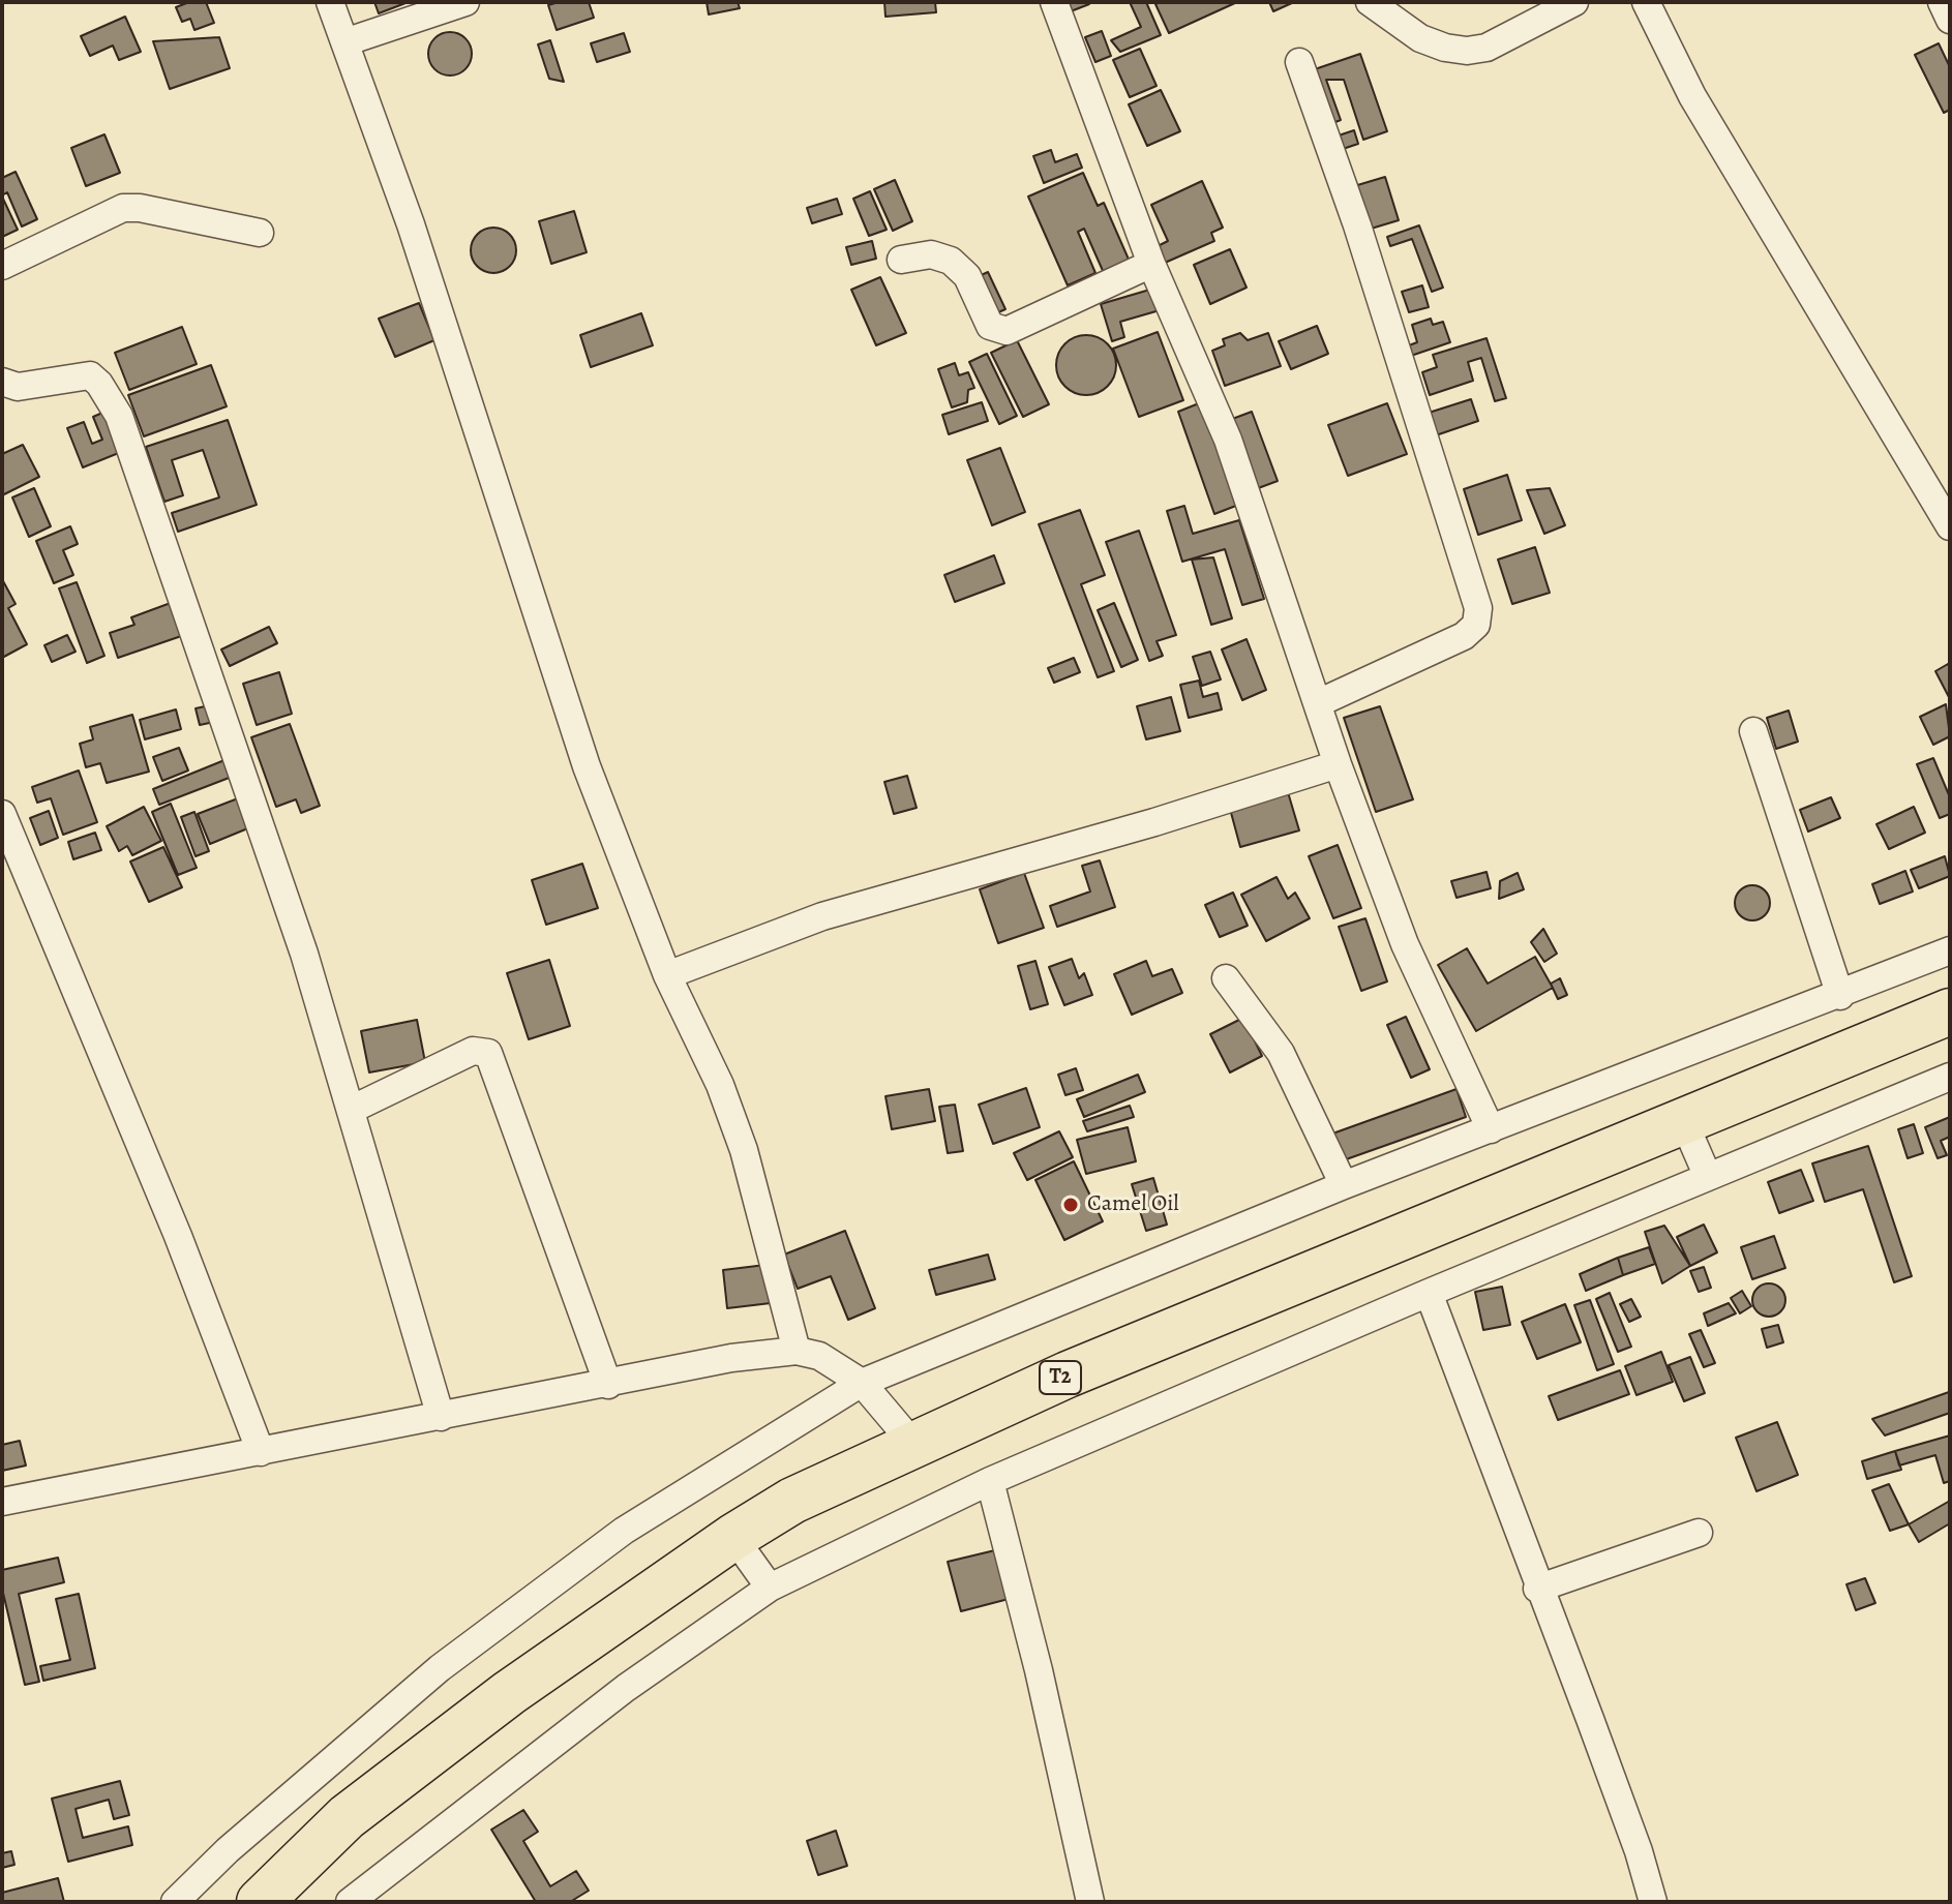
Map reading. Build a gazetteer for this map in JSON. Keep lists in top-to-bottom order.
{
  "streets": {
    "highway": ["T2"]
  },
  "places": ["Camel Oil"]
}
